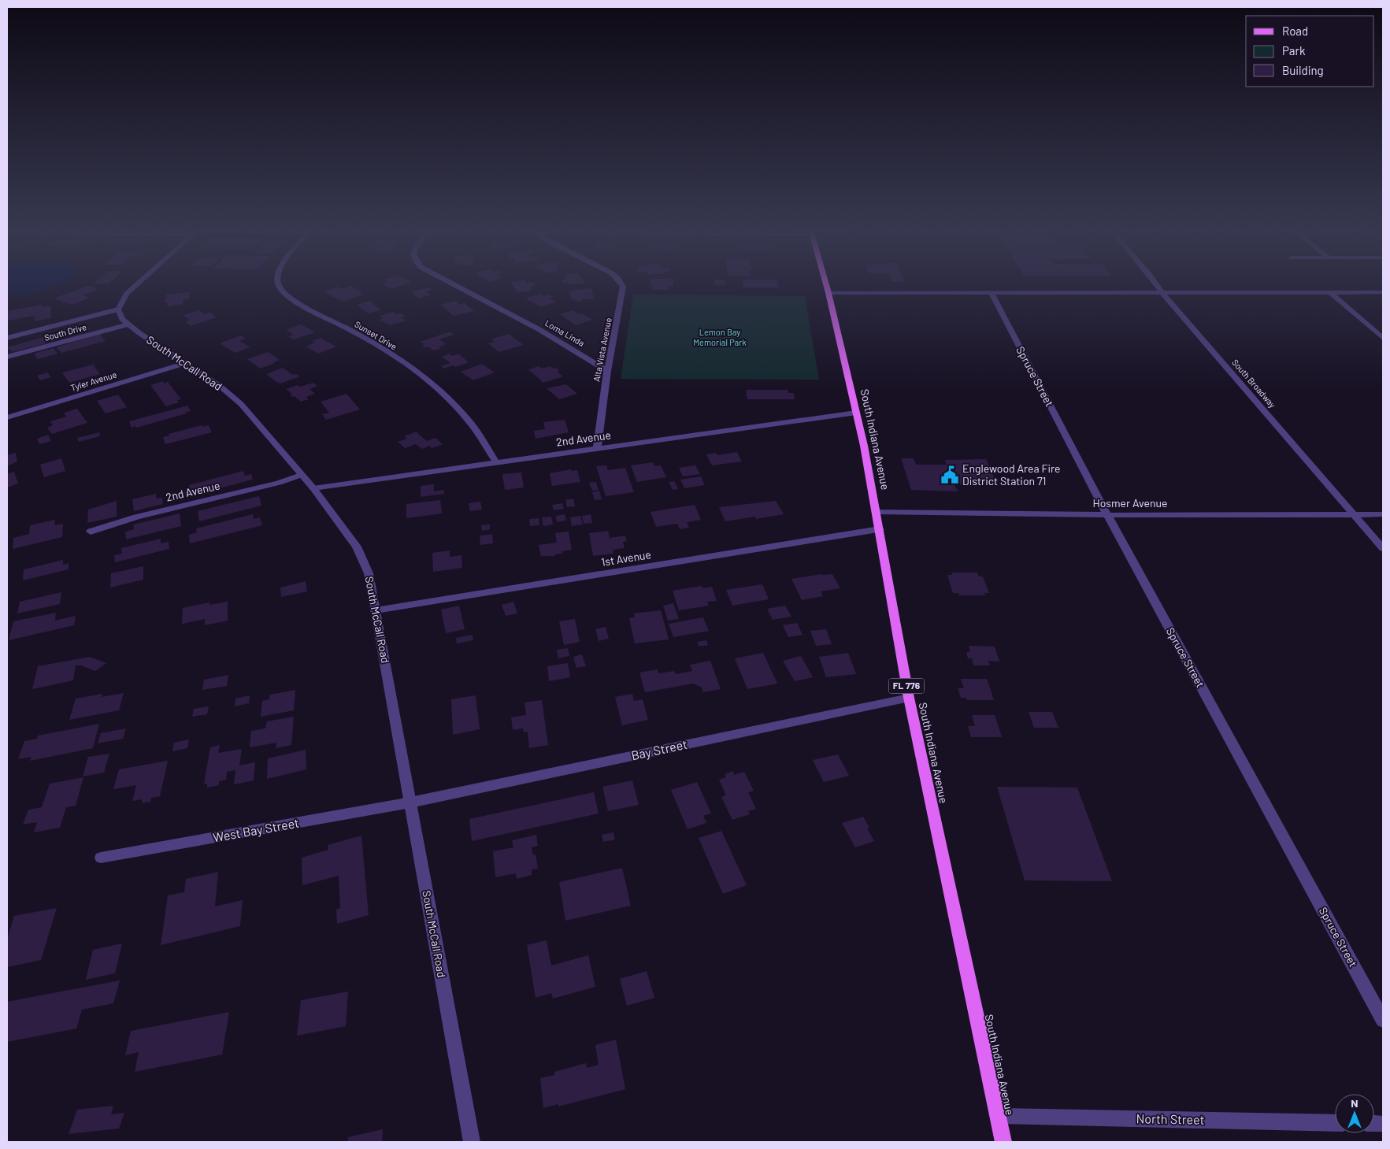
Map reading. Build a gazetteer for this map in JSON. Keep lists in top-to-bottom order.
{
  "streets": {
    "main road": ["South Indiana Avenue", "FL 776"],
    "street": [
      "South Drive",
      "Loma Linda",
      "Sunset Drive",
      "Alta Vista Avenue",
      "South McCall Road",
      "Spruce Street",
      "Tyler Avenue",
      "South Broadway",
      "2nd Avenue",
      "Hosmer Avenue",
      "1st Avenue",
      "Bay Street",
      "West Bay Street",
      "North Street"
    ]
  },
  "crossings": [
    ["South Drive", "South McCall Road"],
    ["Loma Linda", "Alta Vista Avenue"],
    ["Sunset Drive", "2nd Avenue"],
    ["Alta Vista Avenue", "2nd Avenue"],
    ["South McCall Road", "Tyler Avenue"],
    ["South McCall Road", "2nd Avenue"],
    ["South McCall Road", "1st Avenue"],
    ["South McCall Road", "Bay Street"],
    ["South McCall Road", "West Bay Street"],
    ["Spruce Street", "Hosmer Avenue"],
    ["South Broadway", "Hosmer Avenue"],
    ["2nd Avenue", "South Indiana Avenue"],
    ["South Indiana Avenue", "Hosmer Avenue"],
    ["South Indiana Avenue", "1st Avenue"],
    ["South Indiana Avenue", "Bay Street"],
    ["South Indiana Avenue", "North Street"],
    ["Bay Street", "West Bay Street"]
  ],
  "parks": ["Lemon Bay Memorial Park"],
  "places": {
    "public building": ["Englewood Area Fire District Station 71"]
  },
  "legend": ["Road", "Park", "Building"],
  "north": "top"
}
